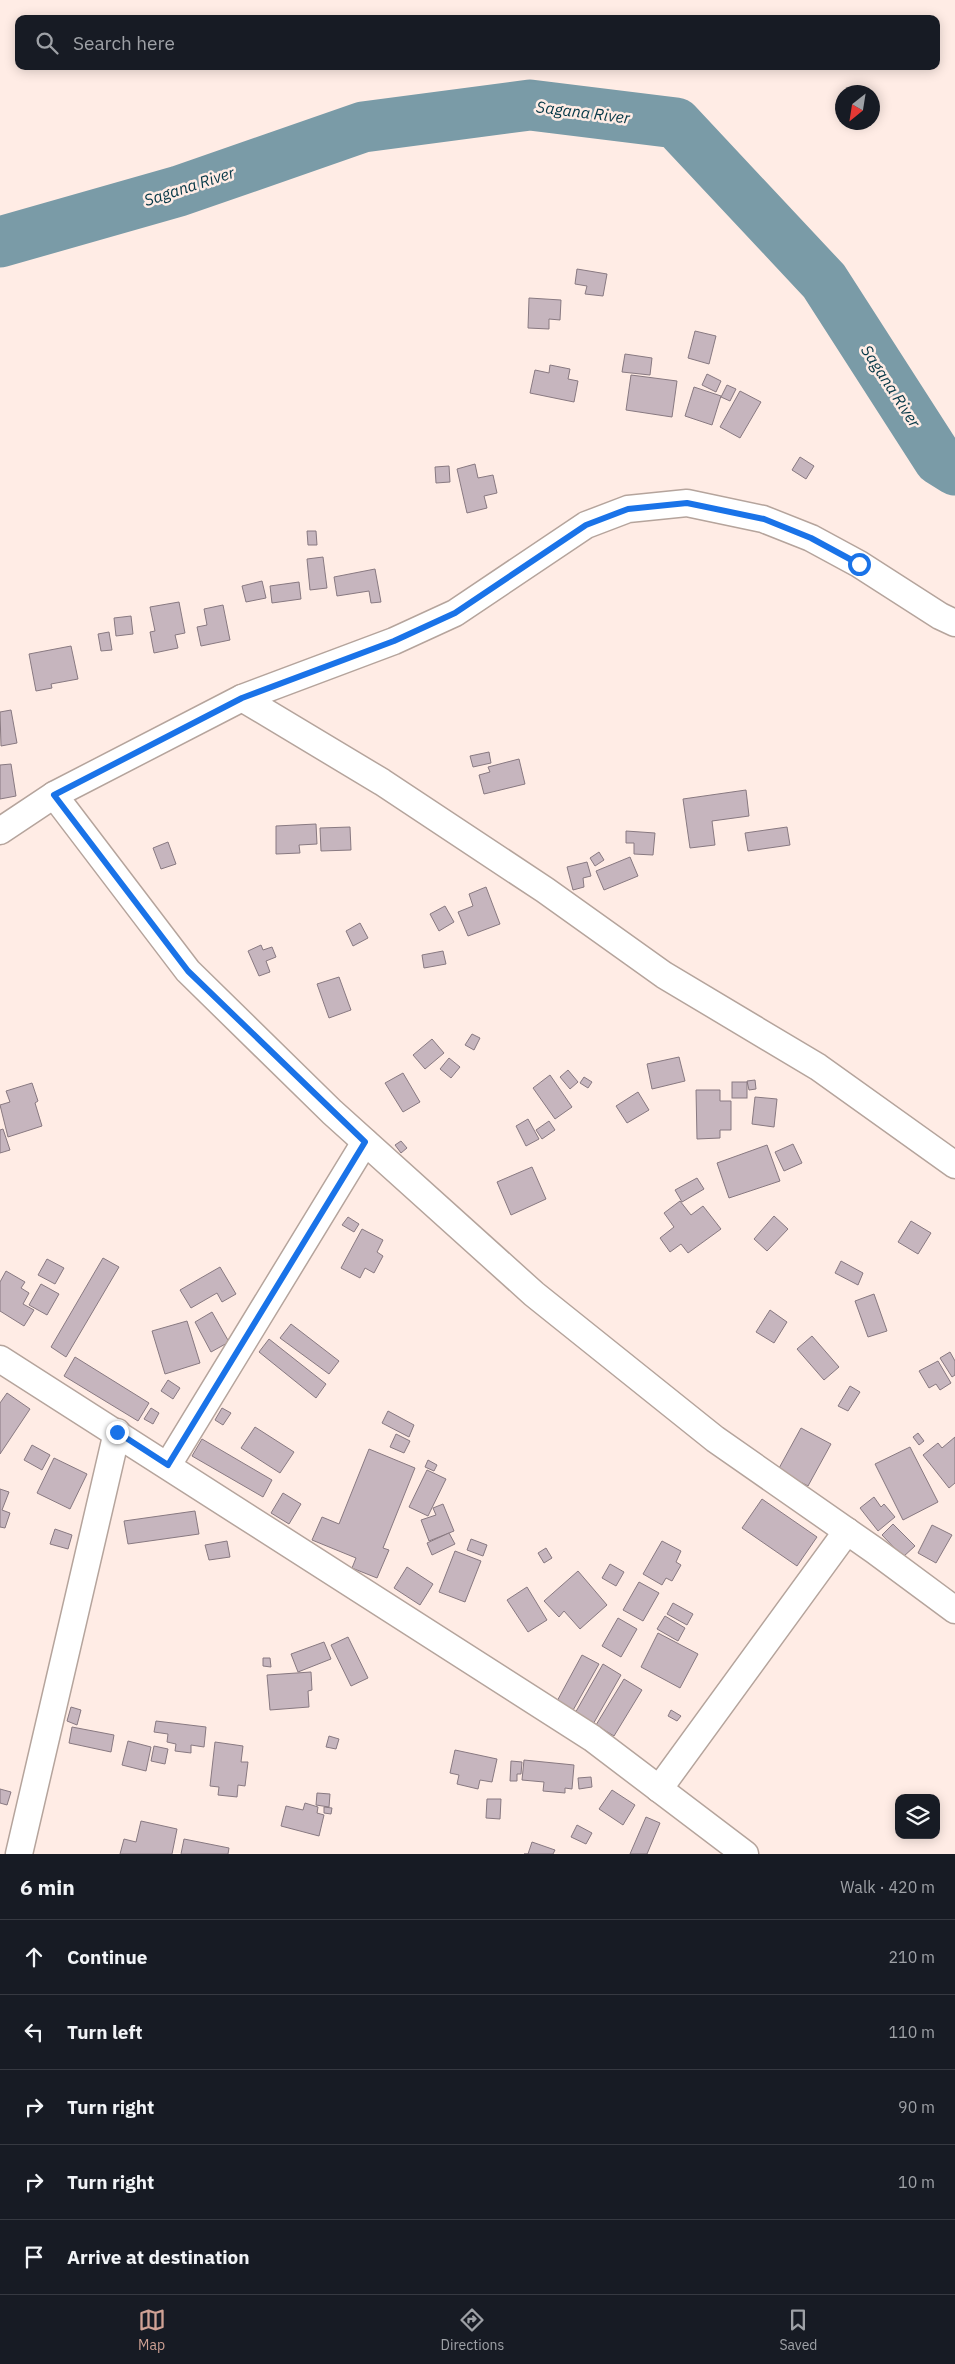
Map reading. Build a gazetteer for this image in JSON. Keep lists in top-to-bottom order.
{
  "water": ["Sagana River"],
  "north": "bottom left",
  "page": {
    "search": "Search here",
    "heading": ["6 min", "Walk · 420 m"],
    "list": [
      ["Continue", "210 m"],
      ["Turn left", "110 m"],
      ["Turn right", "90 m"],
      ["Turn right", "10 m"],
      "Arrive at destination"
    ],
    "nav": ["Map", "Directions", "Saved"]
  }
}
